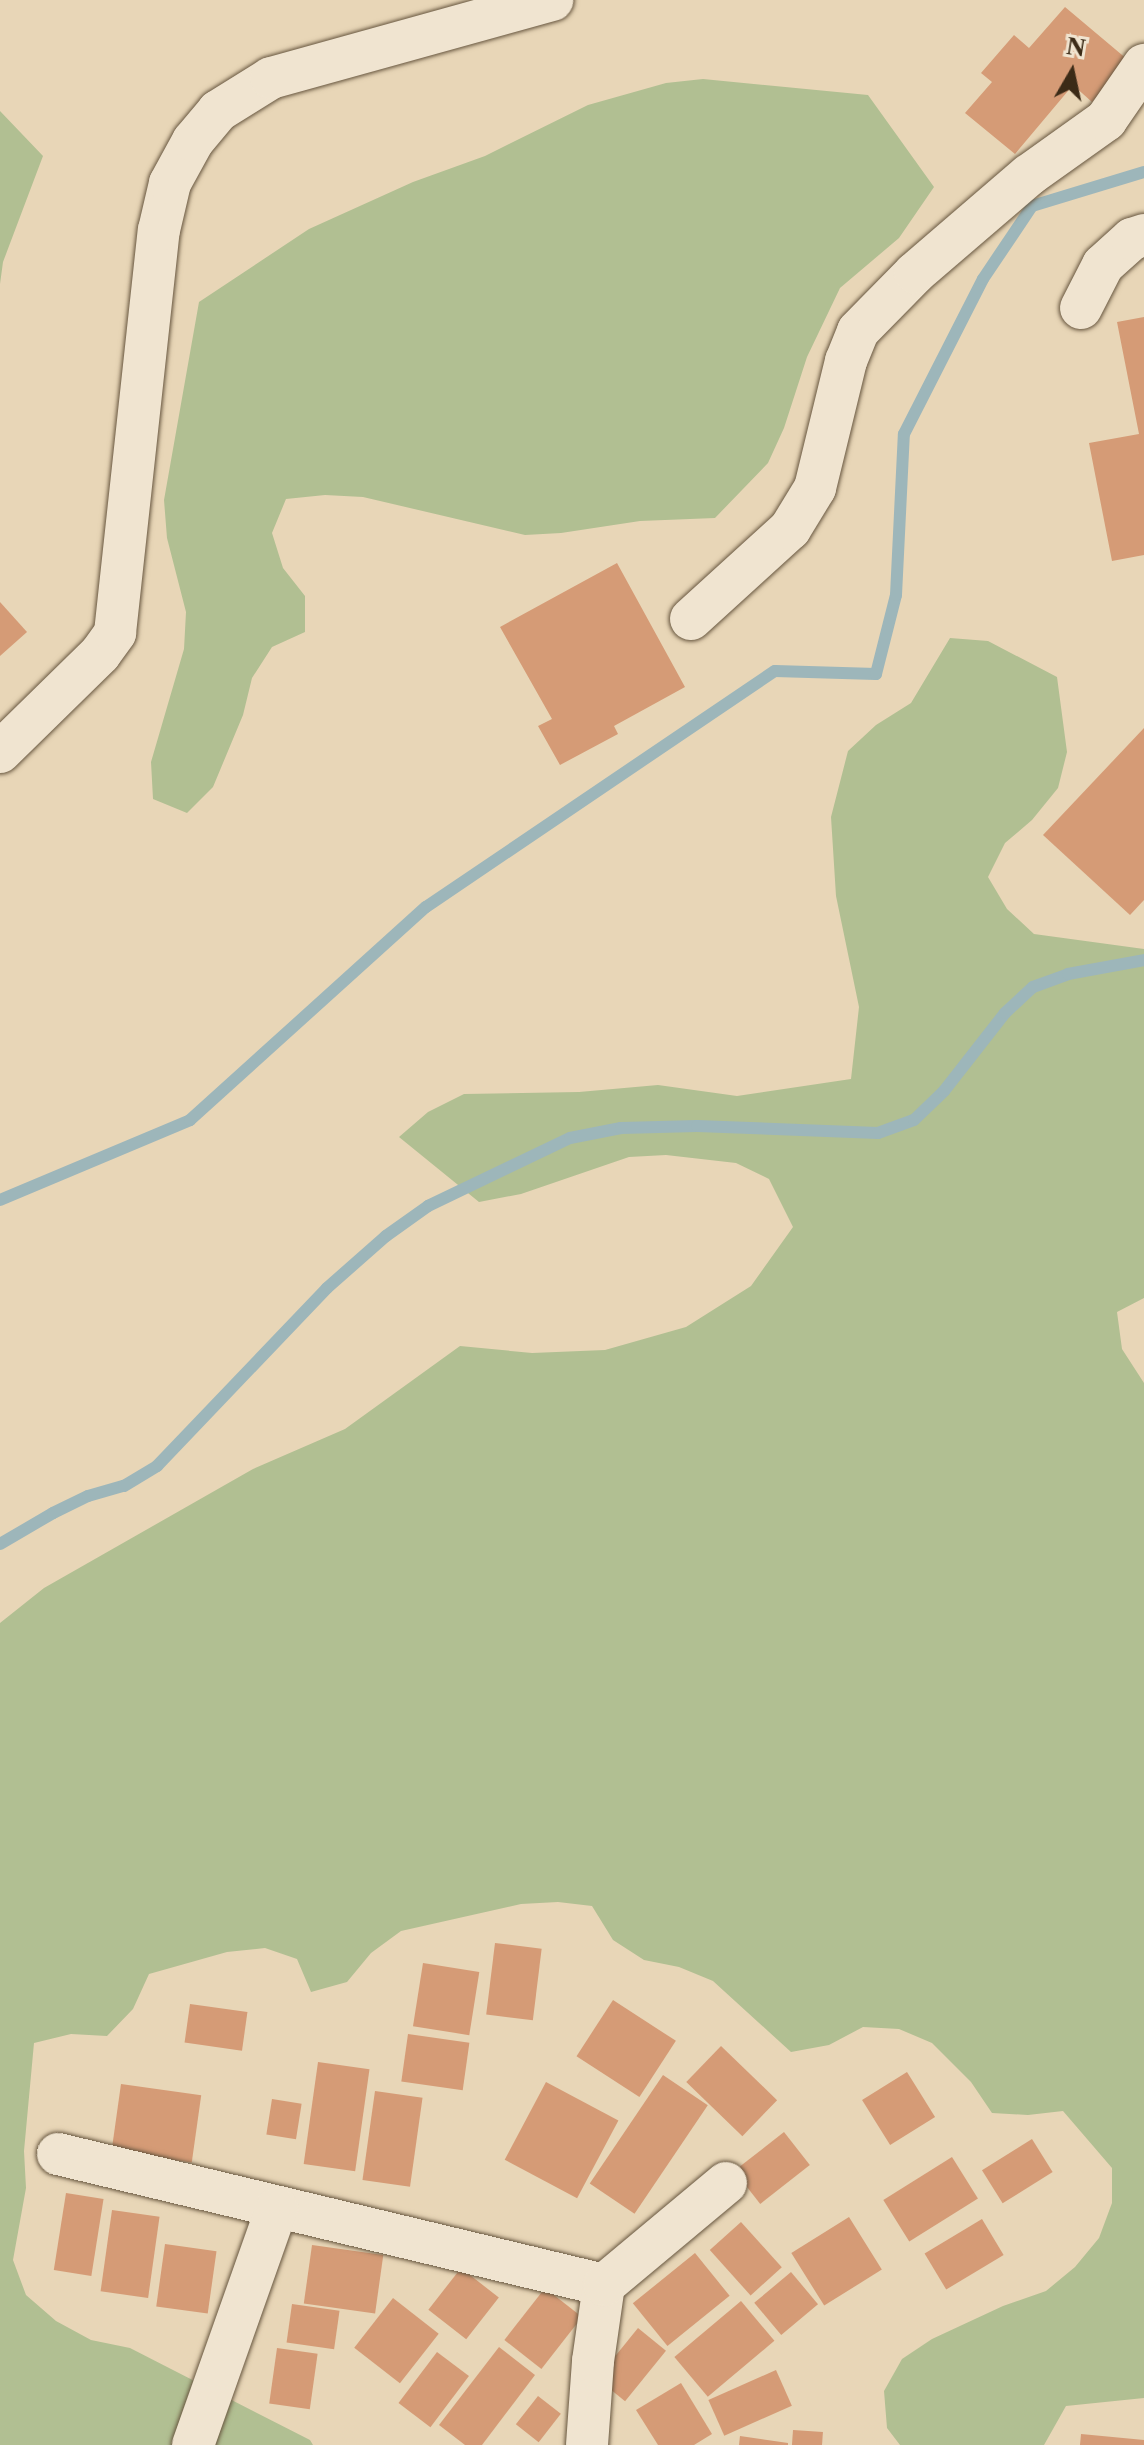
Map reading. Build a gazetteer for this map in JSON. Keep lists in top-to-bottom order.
{
  "north": "top"
}
